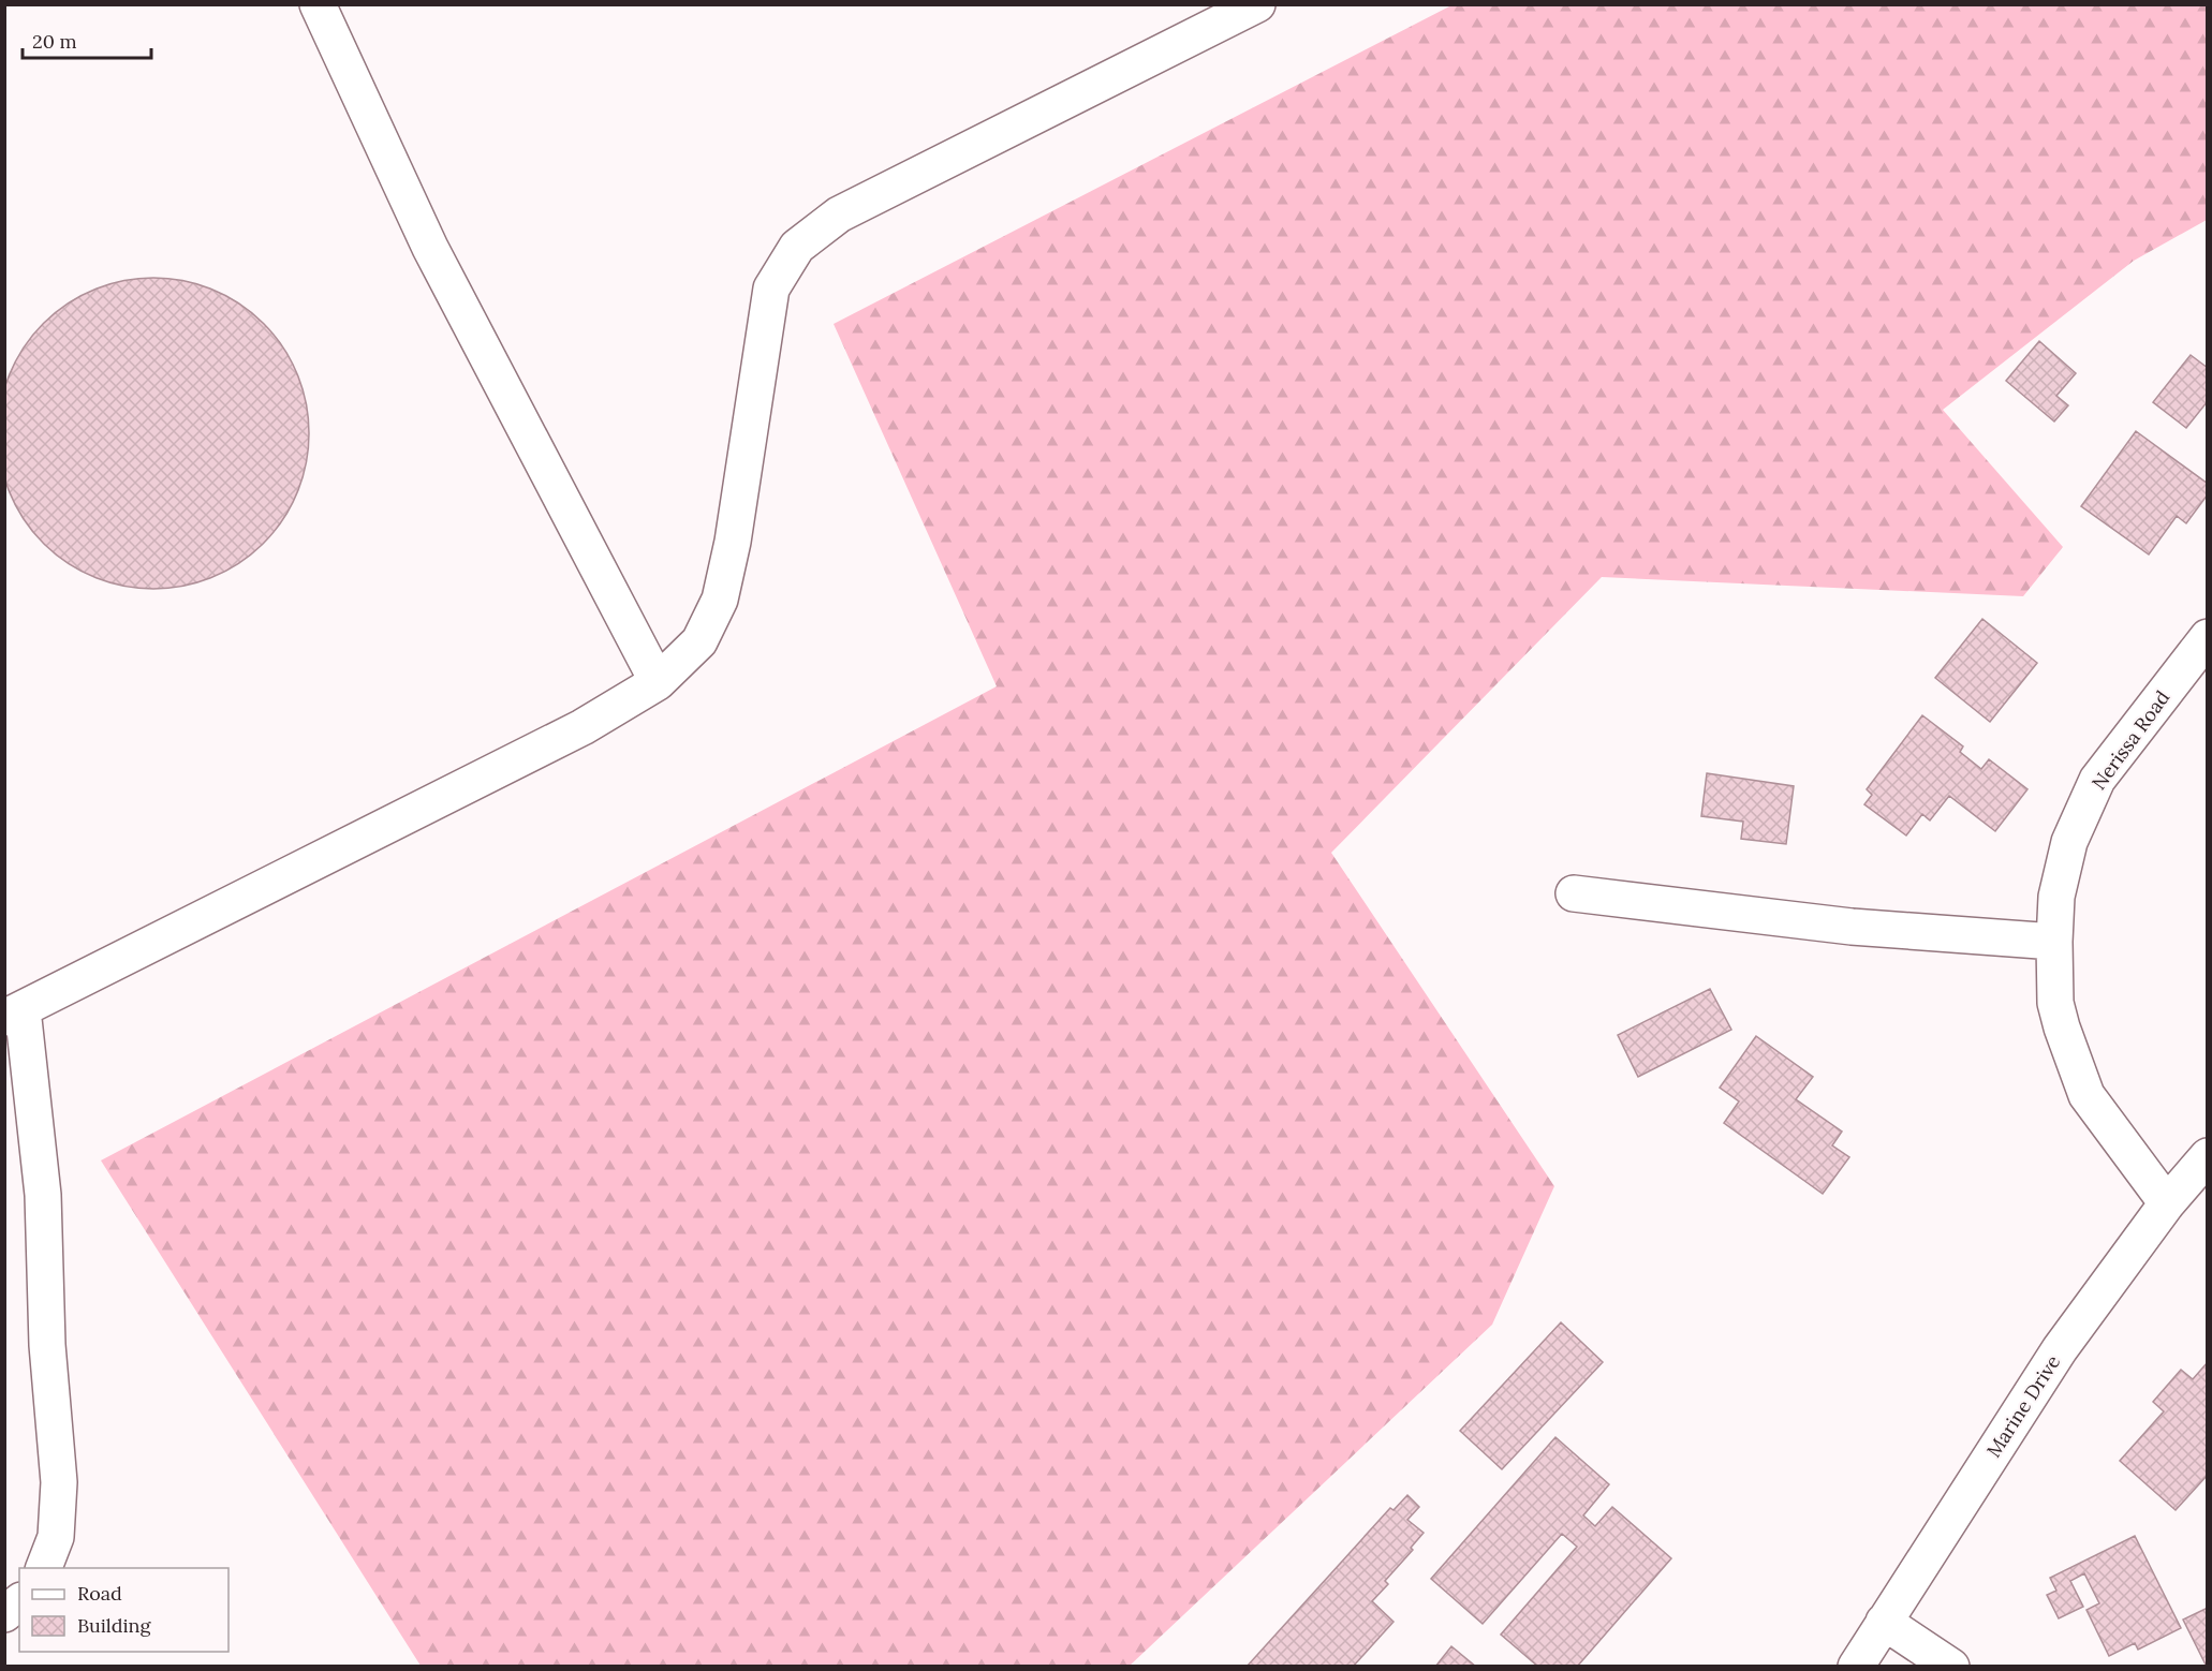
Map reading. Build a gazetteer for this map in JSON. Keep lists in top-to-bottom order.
{
  "streets": {
    "street": ["Nerissa Road", "Marine Drive"]
  },
  "crossings": [
    ["Nerissa Road", "Marine Drive"]
  ],
  "legend": ["Road", "Building"],
  "scale_bar": "20 m"
}
